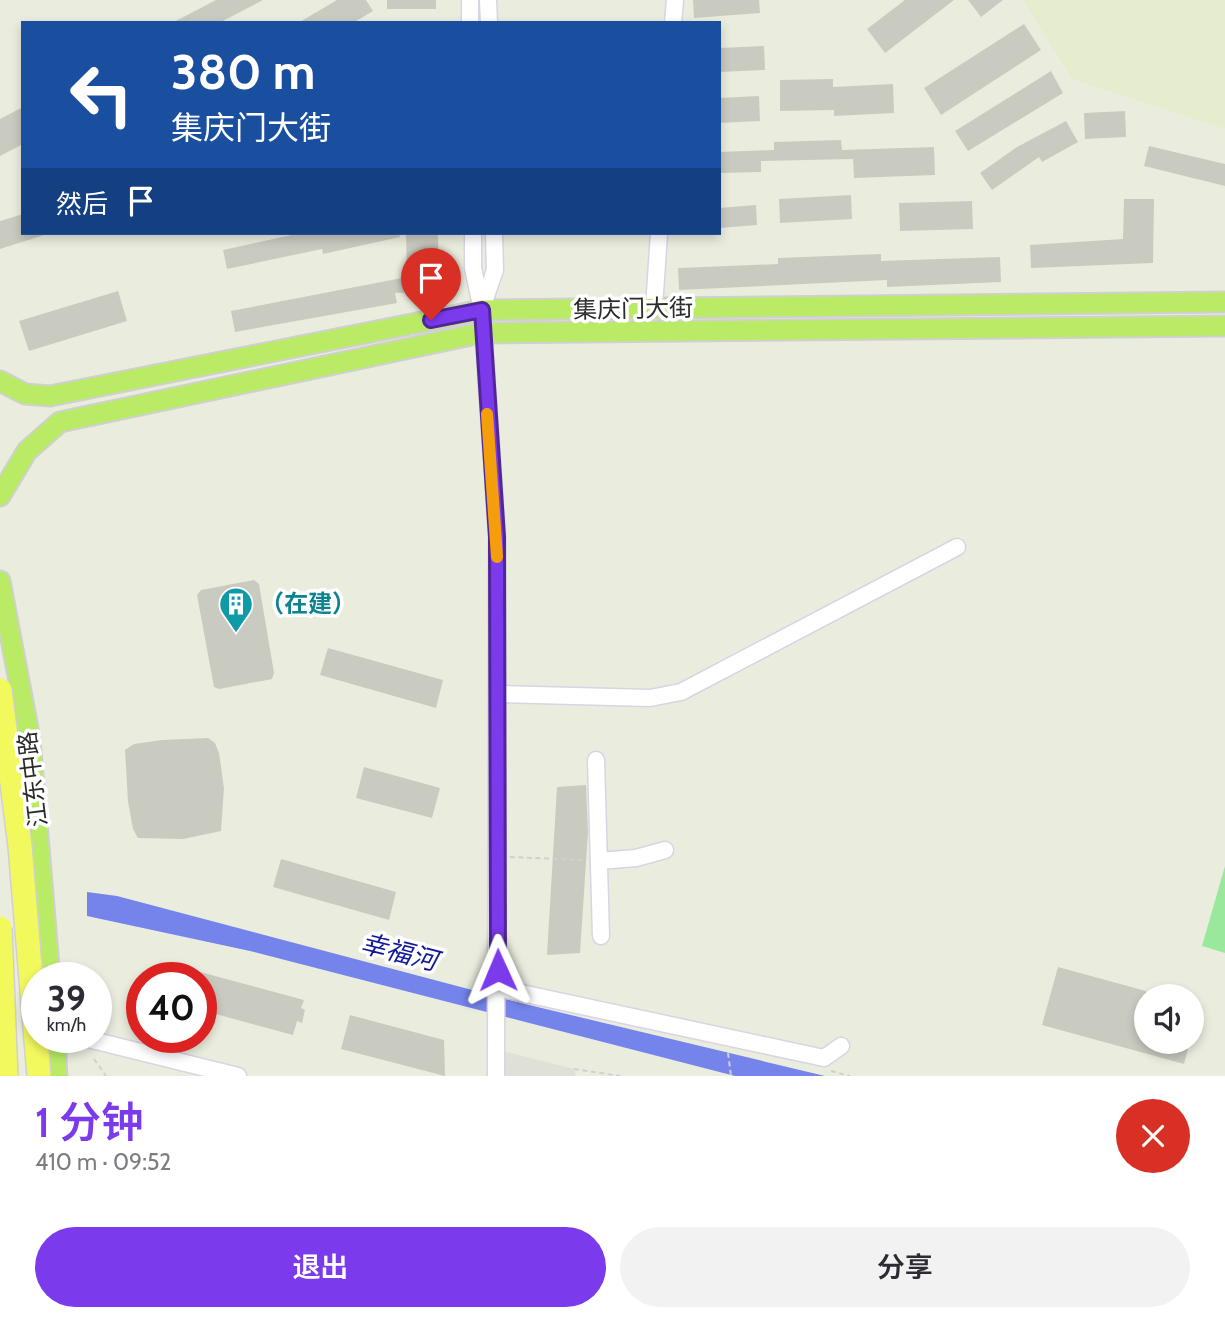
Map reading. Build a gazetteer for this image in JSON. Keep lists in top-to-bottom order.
{
  "streets": {
    "main road": ["集庆门大街", "江东中路"]
  },
  "water": ["幸福河"],
  "places": {
    "building": ["（在建）"]
  },
  "page": {
    "turn": ["380 m", "集庆门大街"],
    "then": "然后",
    "speed": "39 km/h",
    "limit": "40",
    "heading": ["1 分钟", "410 m · 09:52"],
    "buttons": ["退出", "分享"]
  }
}
